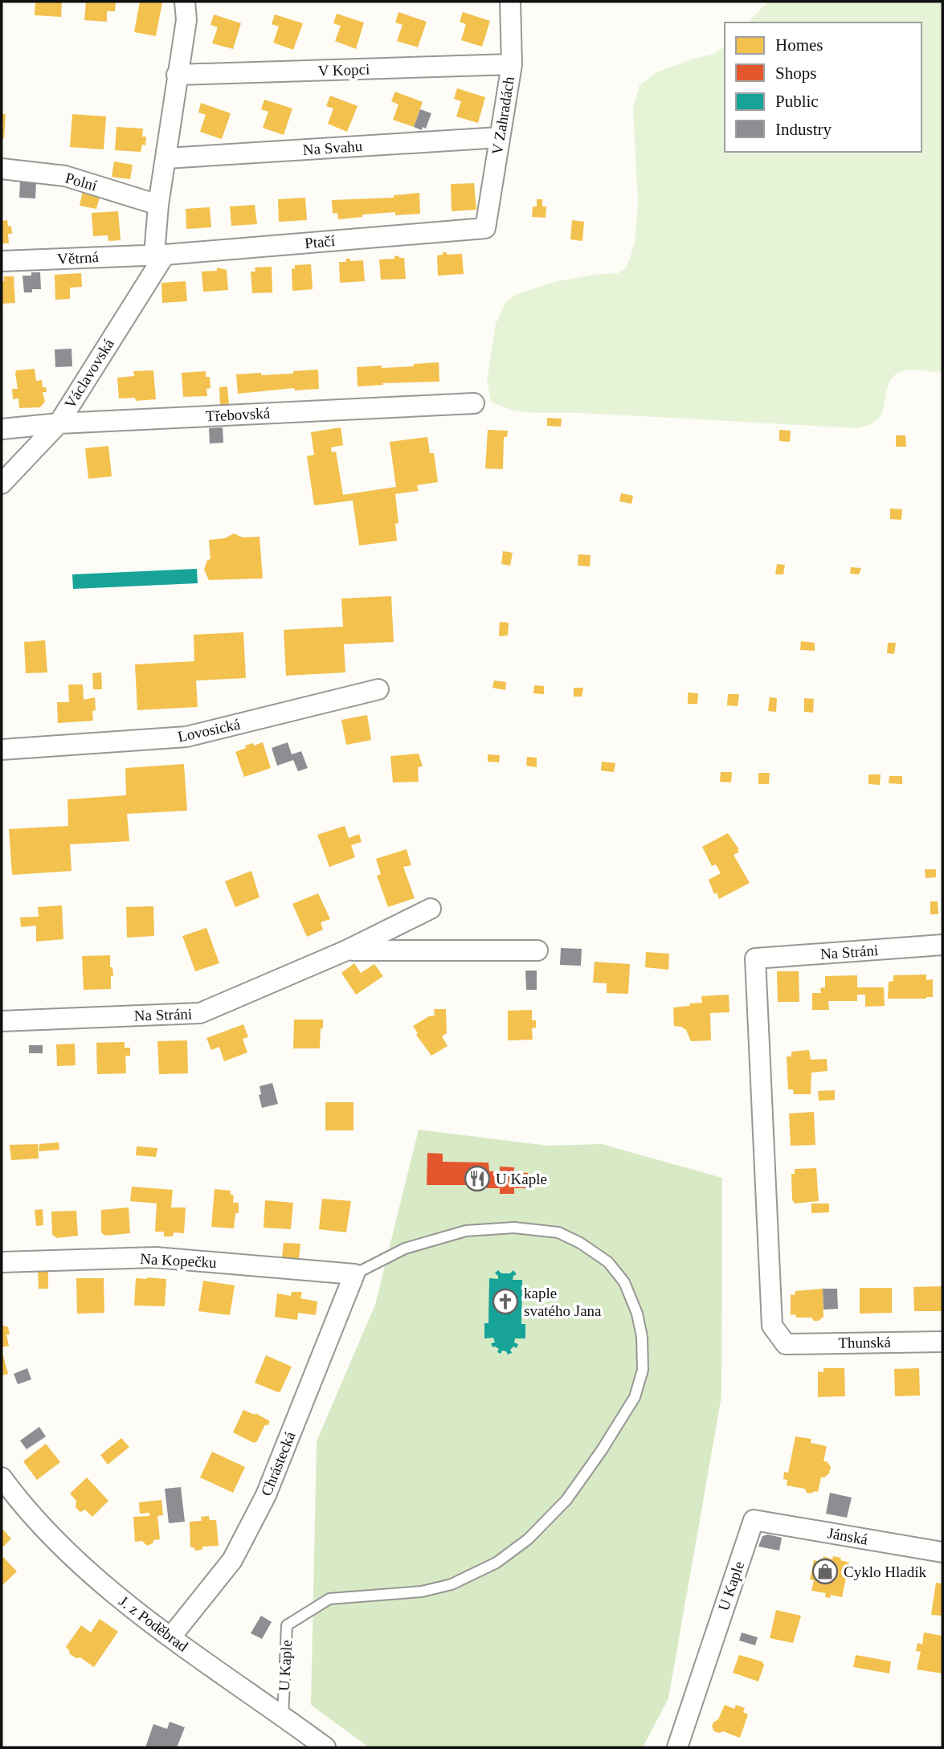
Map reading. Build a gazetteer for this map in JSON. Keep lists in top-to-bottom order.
{
  "streets": {
    "street": [
      "V Kopci",
      "V Zahradách",
      "Na Svahu",
      "Polní",
      "Ptačí",
      "Větrná",
      "Václavovská",
      "Třebovská",
      "Lovosická",
      "Na Stráni",
      "Na Kopečku",
      "Thunská",
      "Chrástecká",
      "Jánská",
      "U Kaple",
      "J. z Poděbrad"
    ]
  },
  "crossings": [
    ["V Kopci", "V Zahradách"],
    ["V Kopci", "Václavovská"],
    ["V Zahradách", "Na Svahu"],
    ["V Zahradách", "Ptačí"],
    ["Na Svahu", "Václavovská"],
    ["Polní", "Václavovská"],
    ["Ptačí", "Větrná"],
    ["Ptačí", "Václavovská"],
    ["Větrná", "Václavovská"],
    ["Václavovská", "Třebovská"],
    ["Na Stráni", "Thunská"],
    ["Na Kopečku", "Chrástecká"],
    ["Na Kopečku", "U Kaple"],
    ["Chrástecká", "U Kaple"],
    ["Chrástecká", "J. z Poděbrad"],
    ["Jánská", "U Kaple"],
    ["U Kaple", "J. z Poděbrad"]
  ],
  "places": {
    "restaurant": ["U Kaple"],
    "church": ["kaple svatého Jana"],
    "shop": ["Cyklo Hladík"]
  },
  "legend": [
    "Homes",
    "Shops",
    "Public",
    "Industry"
  ]
}
